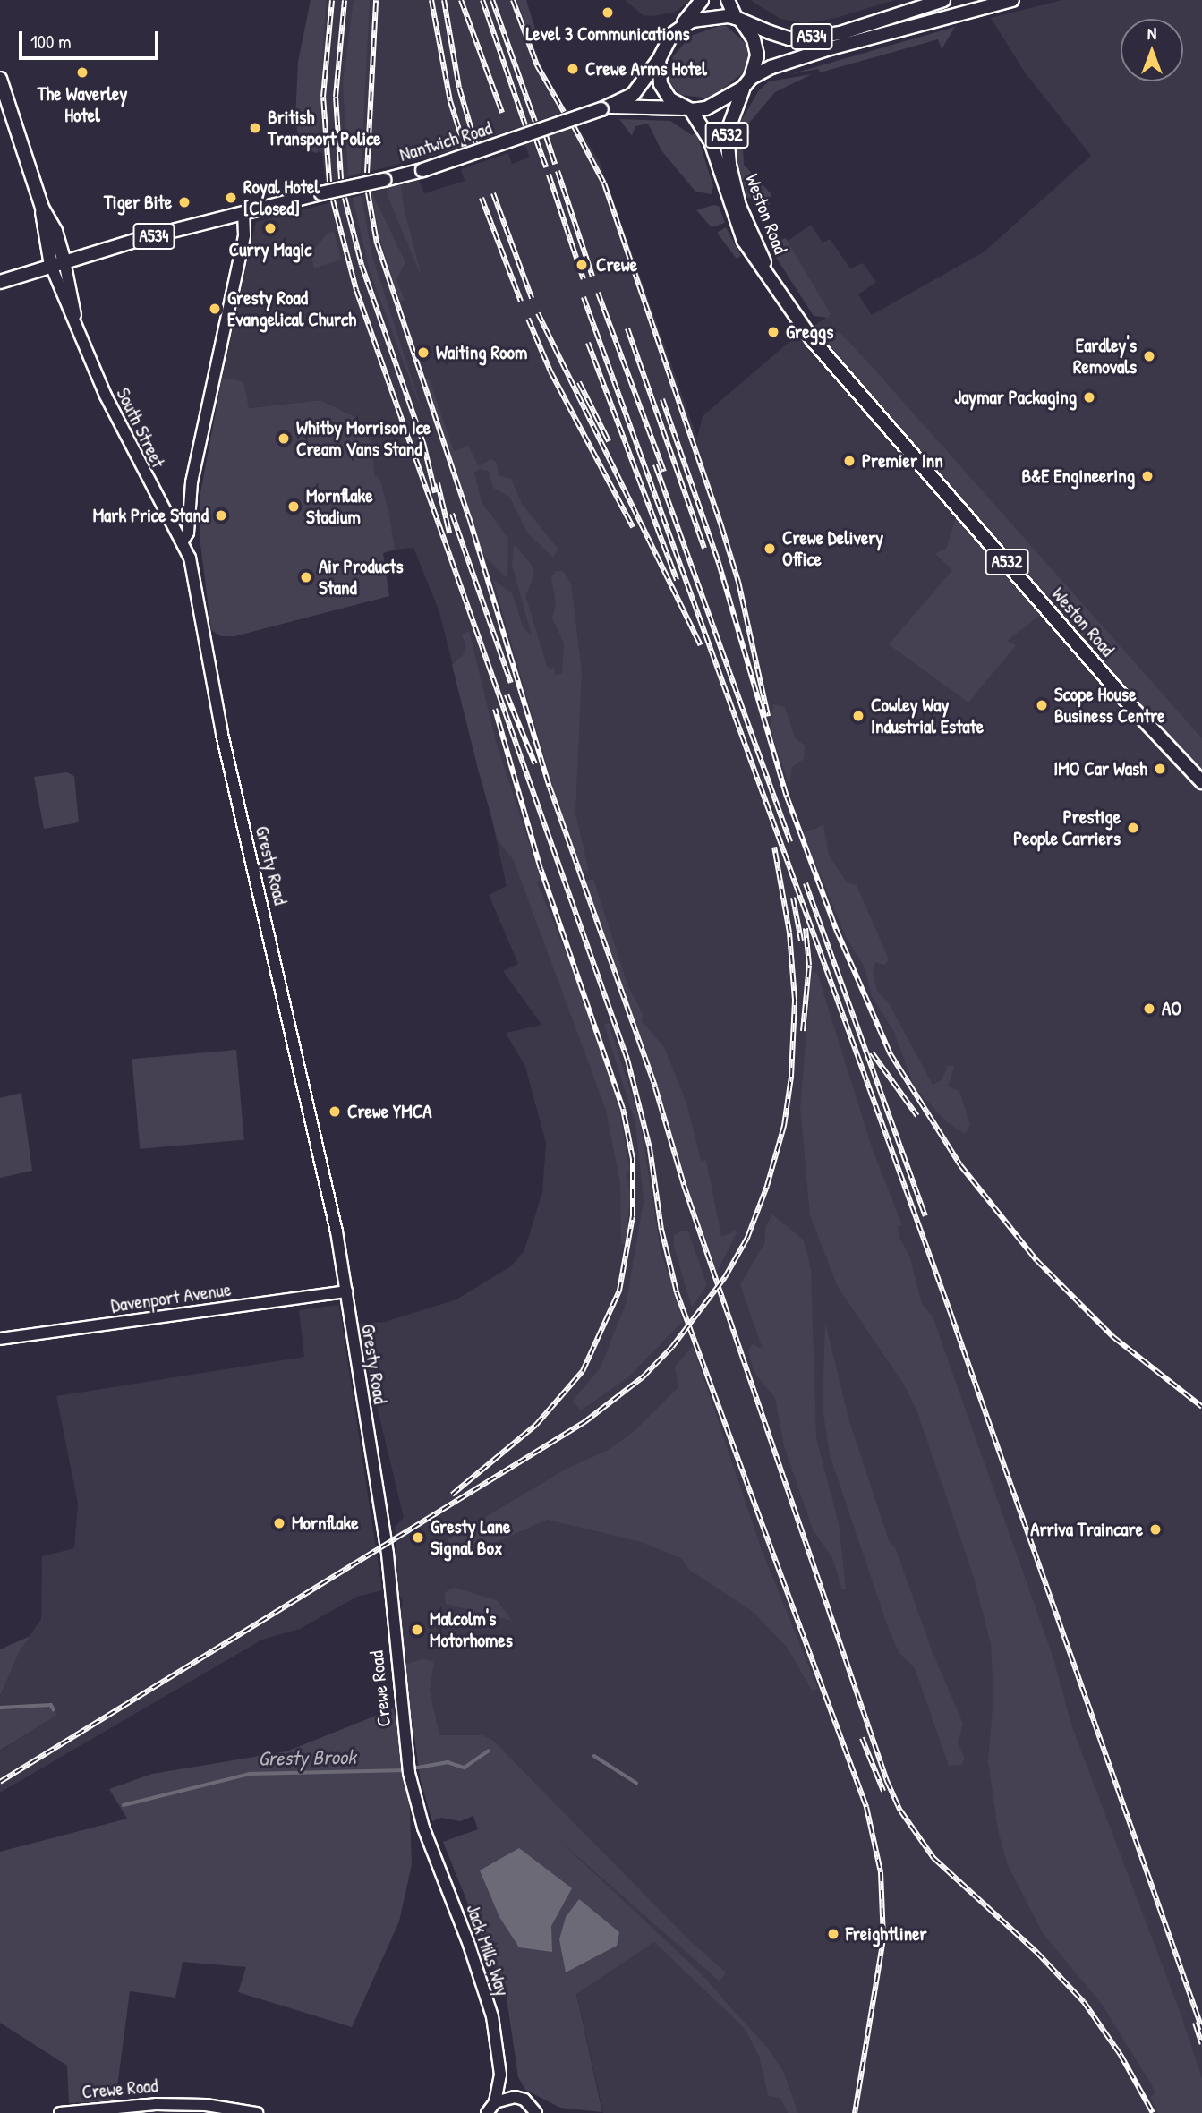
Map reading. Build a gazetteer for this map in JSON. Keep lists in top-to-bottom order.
{
  "streets": {
    "main road": [
      "A534",
      "A532",
      "Nantwich Road",
      "Weston Road",
      "South Street",
      "Gresty Road",
      "Davenport Avenue",
      "Crewe Road",
      "Jack Mills Way"
    ]
  },
  "crossings": [
    ["A534", "Nantwich Road"],
    ["A534", "Weston Road"],
    ["Nantwich Road", "Weston Road"],
    ["Nantwich Road", "South Street"],
    ["South Street", "Gresty Road"],
    ["Gresty Road", "Davenport Avenue"],
    ["Gresty Road", "Crewe Road"],
    ["Crewe Road", "Jack Mills Way"]
  ],
  "water": ["Gresty Brook"],
  "places": [
    "Level 3 Communications",
    "Crewe Arms Hotel",
    "The Waverley Hotel",
    "British Transport Police",
    "Royal Hotel [Closed]",
    "Tiger Bite",
    "Curry Magic",
    "Crewe",
    "Gresty Road Evangelical Church",
    "Greggs",
    "Waiting Room",
    "Eardley's Removals",
    "Jaymar Packaging",
    "Whitby Morrison Ice Cream Vans Stand",
    "Premier Inn",
    "B&E Engineering",
    "Mornflake Stadium",
    "Mark Price Stand",
    "Crewe Delivery Office",
    "Air Products Stand",
    "Scope House Business Centre",
    "Cowley Way Industrial Estate",
    "IMO Car Wash",
    "Prestige People Carriers",
    "AO",
    "Crewe YMCA",
    "Mornflake",
    "Arriva Traincare",
    "Gresty Lane Signal Box",
    "Malcolm's Motorhomes",
    "Freightliner"
  ],
  "scale_bar": "100 m",
  "north": "top"
}
